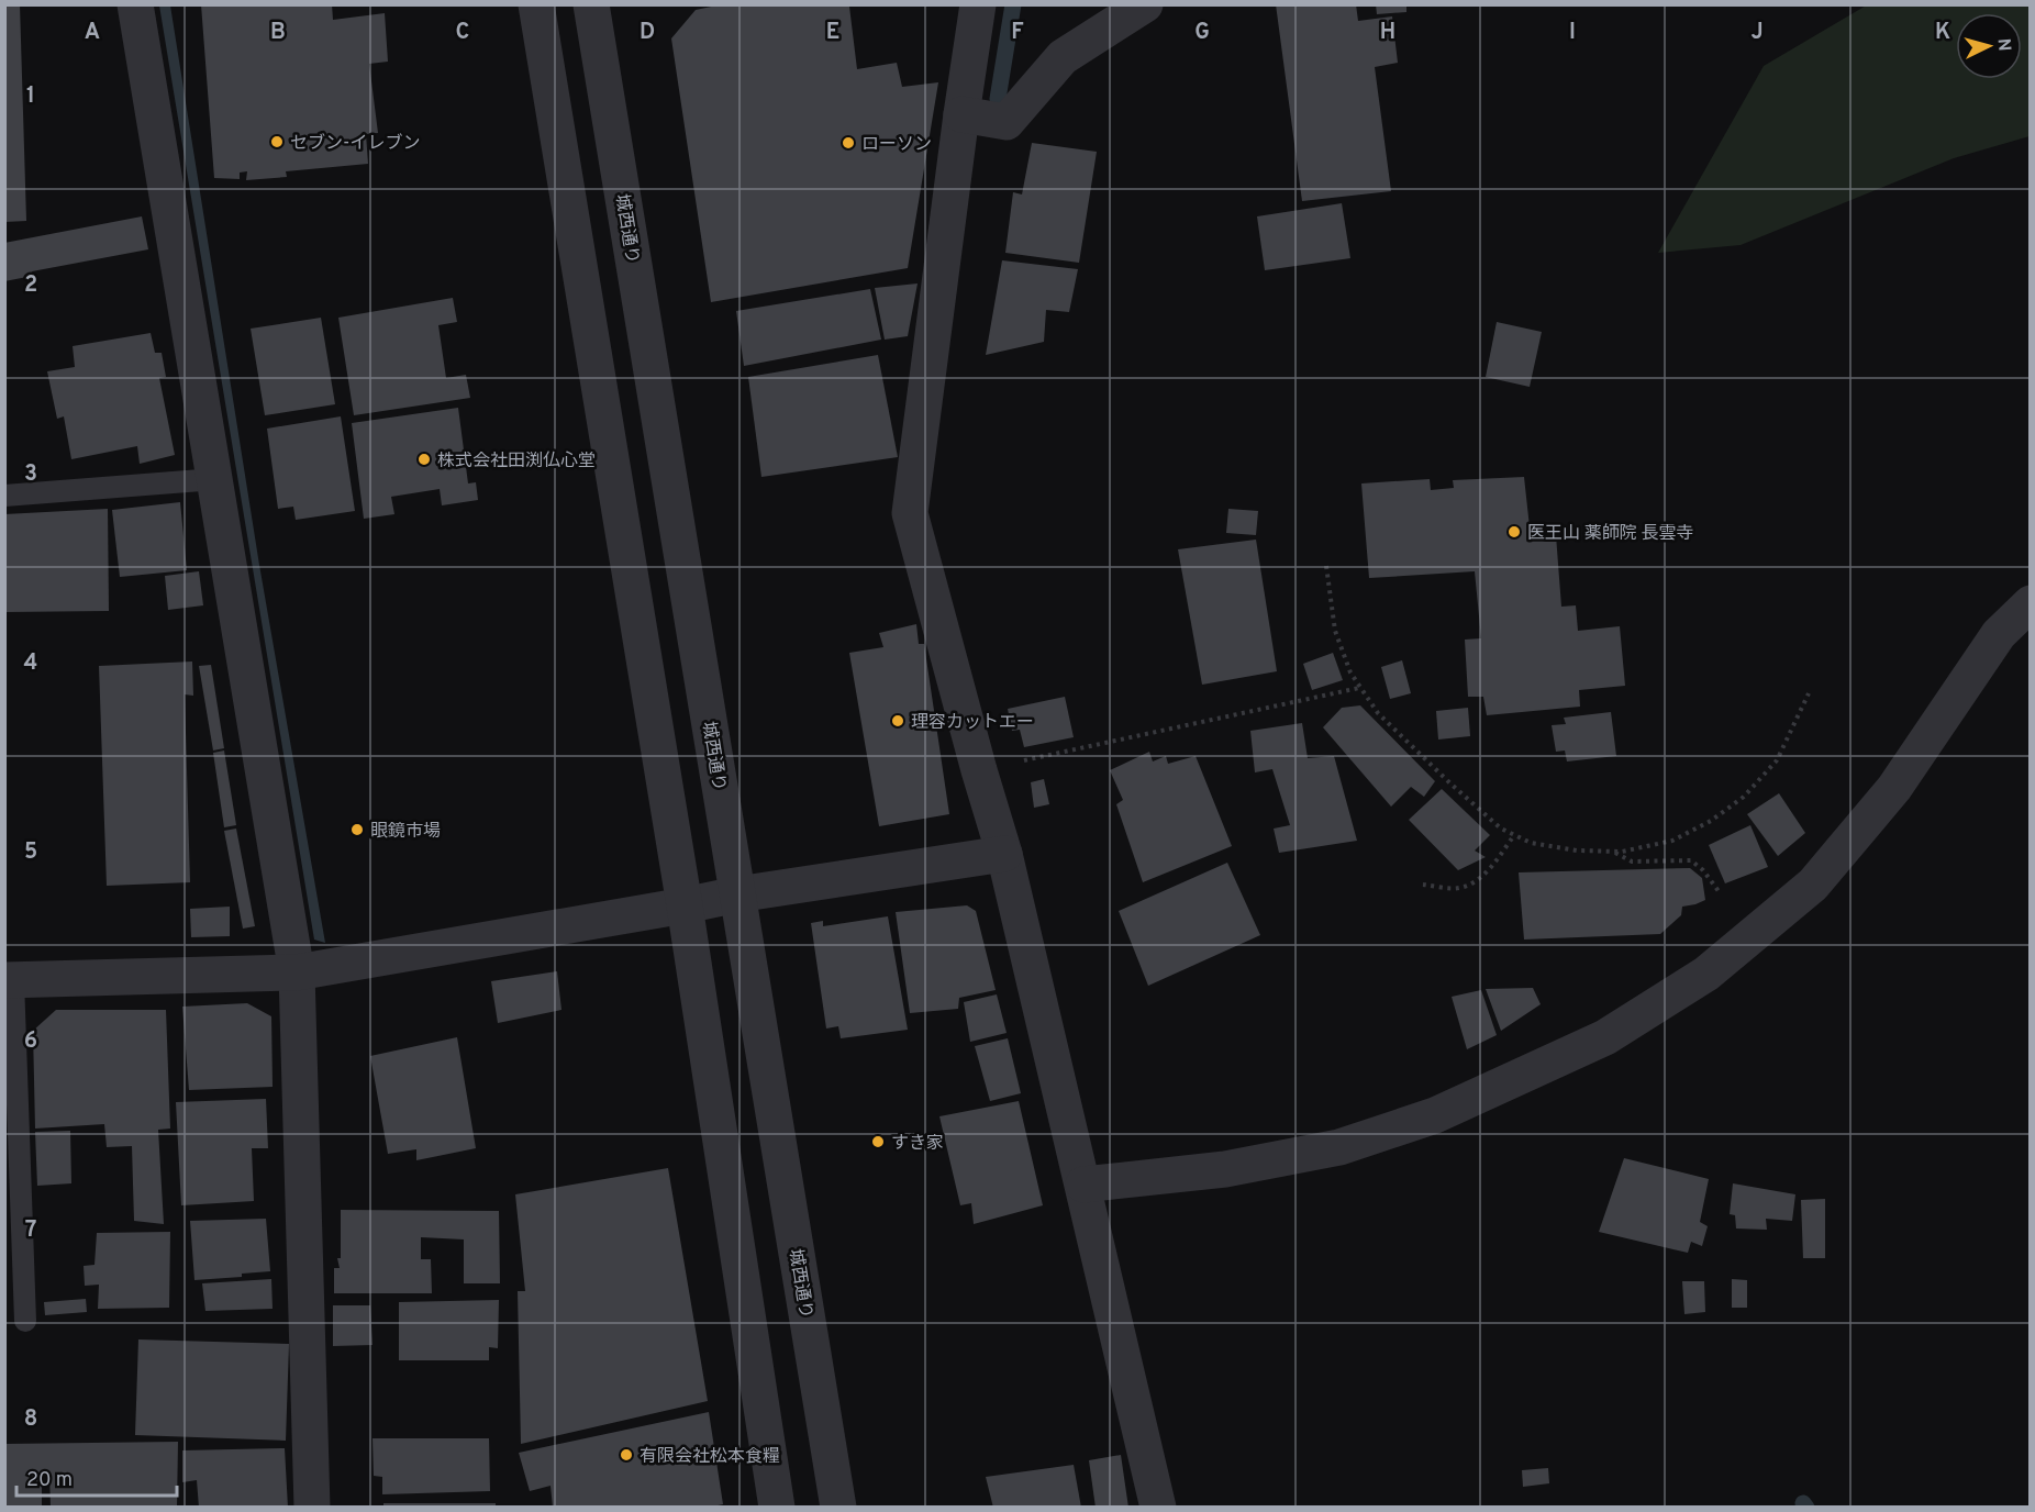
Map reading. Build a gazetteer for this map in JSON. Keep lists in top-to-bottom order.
{
  "streets": {
    "street": ["城西通り"]
  },
  "places": [
    "セブン-イレブン",
    "ローソン",
    "株式会社田渕仏心堂",
    "医王山 薬師院 長雲寺",
    "理容カットエー",
    "眼鏡市場",
    "すき家",
    "有限会社松本食糧"
  ],
  "scale_bar": "20 m",
  "north": "right",
  "grid": {
    "columns": [
      "A",
      "B",
      "C",
      "D",
      "E",
      "F",
      "G",
      "H",
      "I",
      "J",
      "K"
    ],
    "rows": [
      "1",
      "2",
      "3",
      "4",
      "5",
      "6",
      "7",
      "8"
    ]
  }
}
